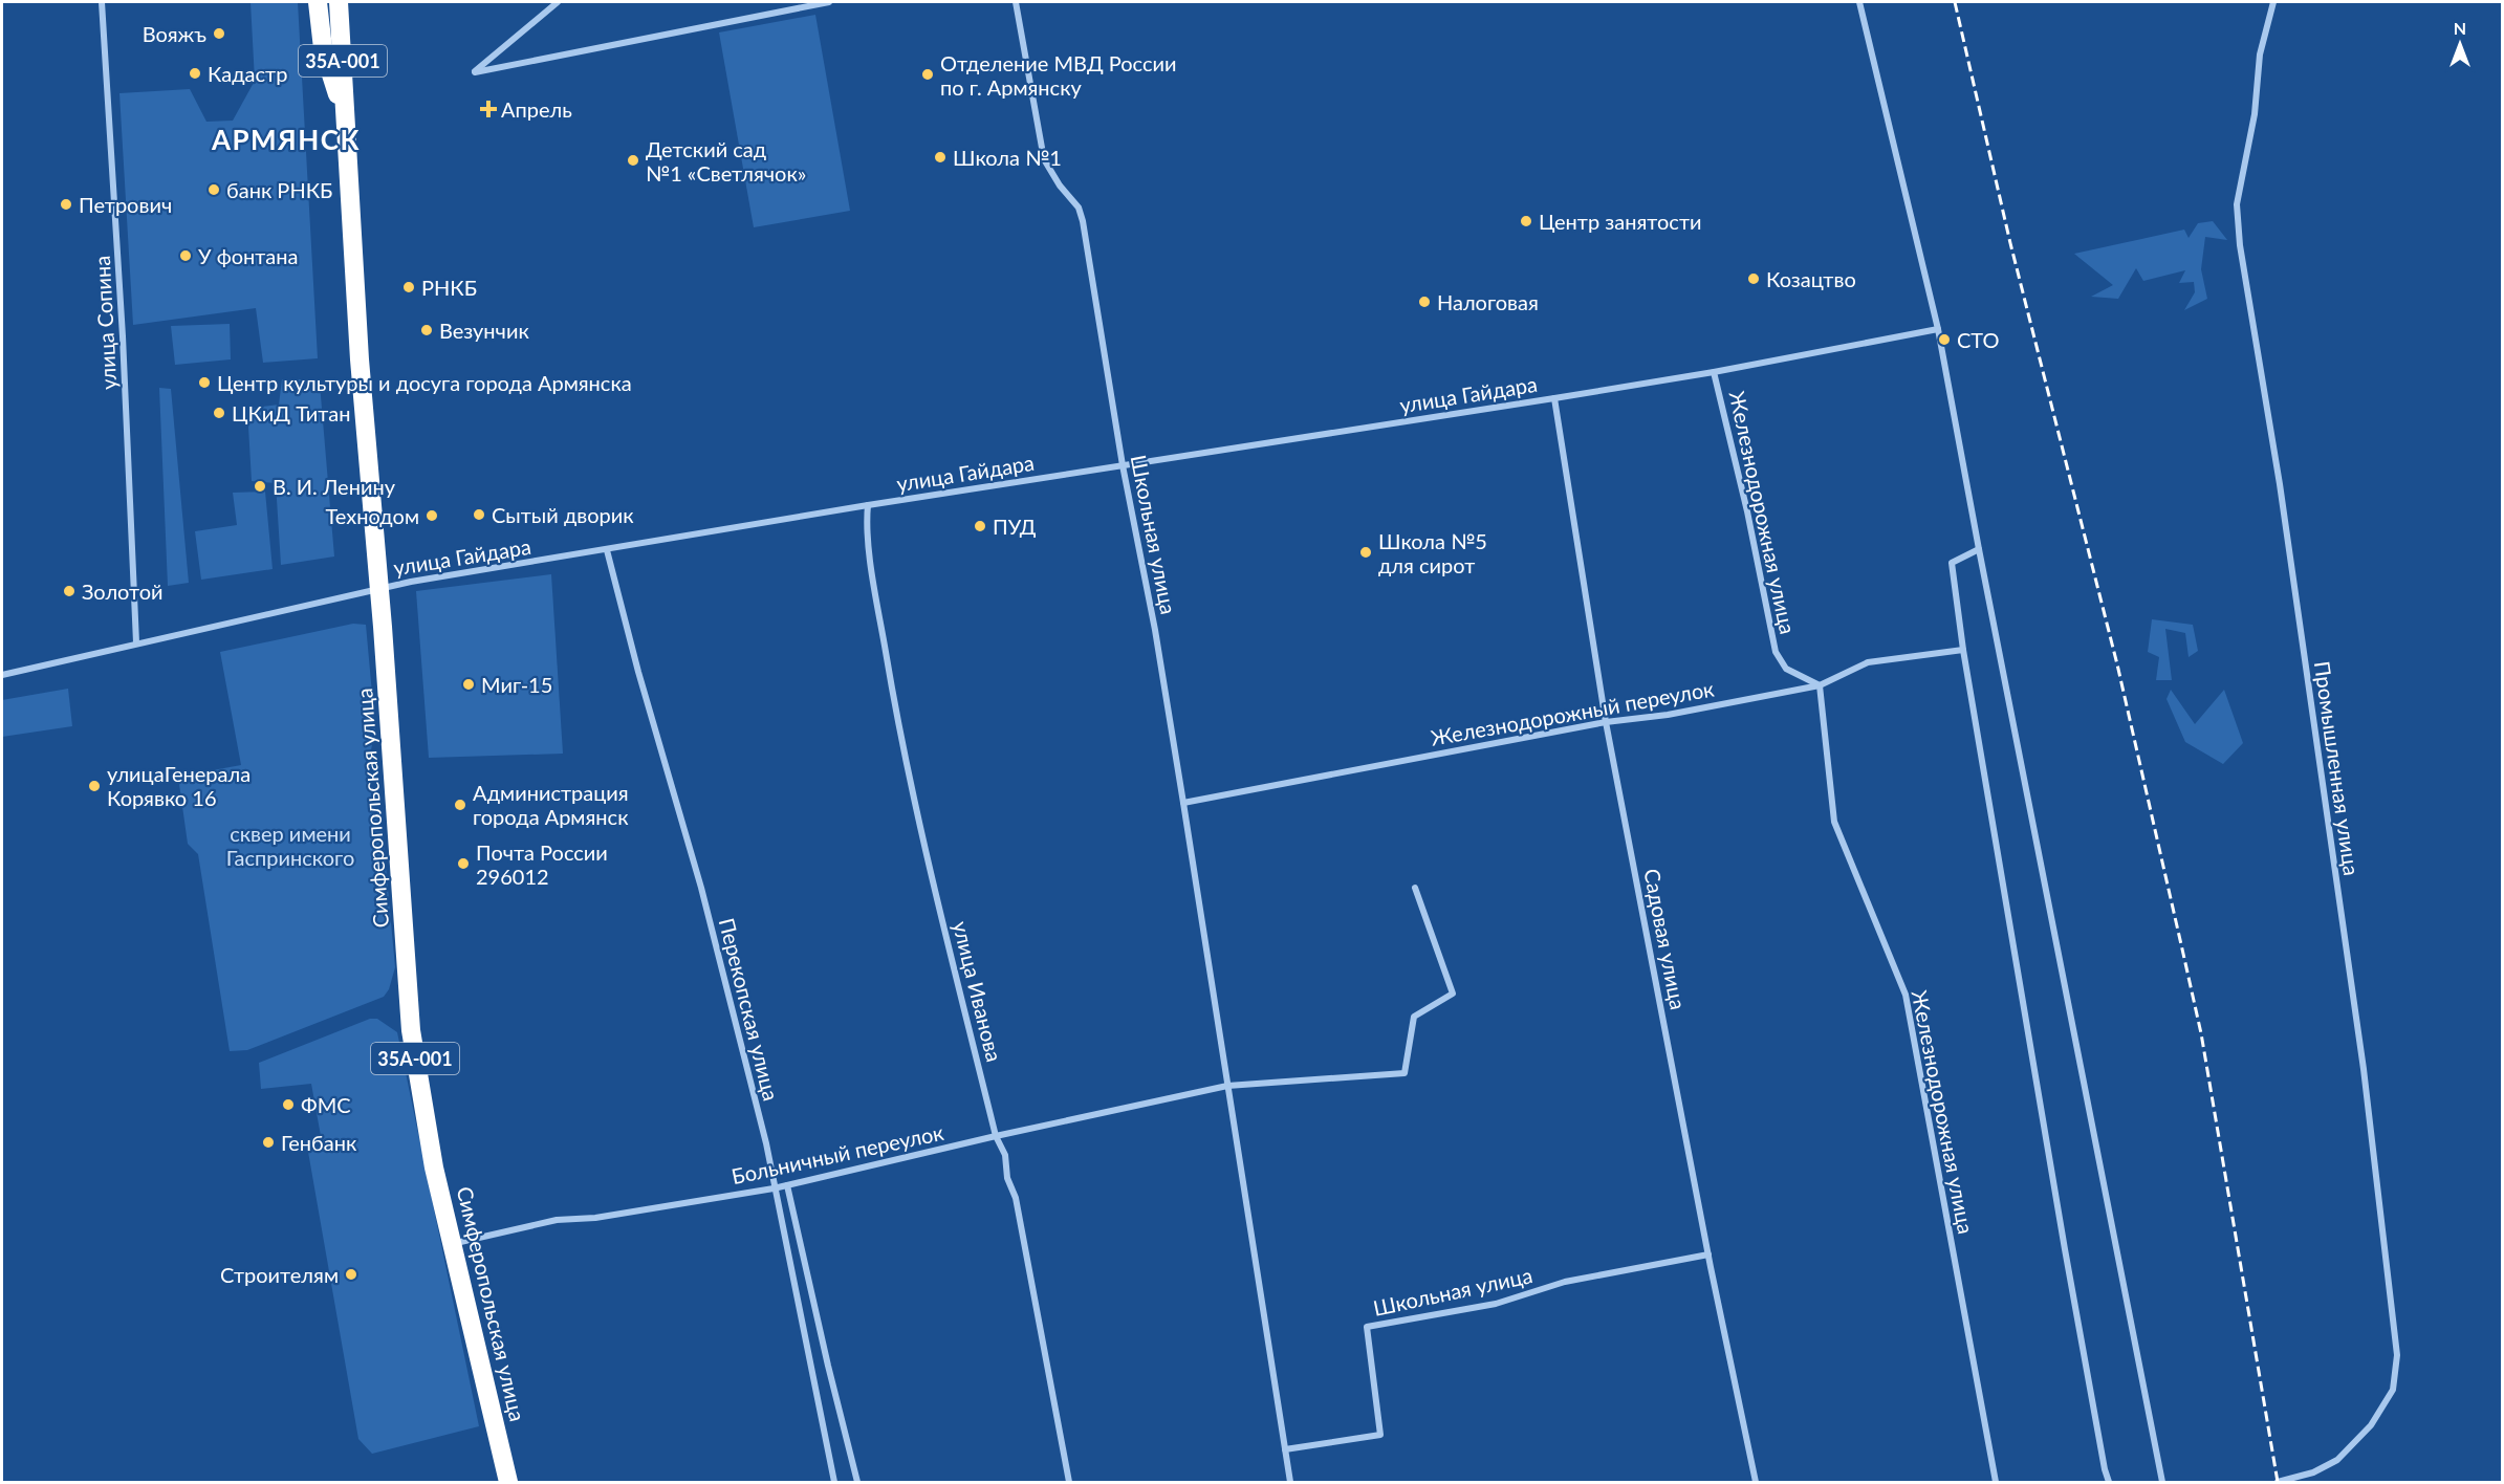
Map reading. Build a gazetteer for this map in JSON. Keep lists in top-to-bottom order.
{
  "streets": {
    "highway": ["35А-001", "Симферопольская улица"],
    "street": [
      "улица Сопина",
      "улица Гайдара",
      "Железнодорожная улица",
      "Школьная улица",
      "Железнодорожный переулок",
      "Промышленная улица",
      "Садовая улица",
      "улица Иванова",
      "Перекопская улица",
      "Больничный переулок"
    ]
  },
  "crossings": [
    ["улица Сопина", "улица Гайдара"],
    ["улица Гайдара", "Железнодорожная улица"],
    ["улица Гайдара", "Школьная улица"],
    ["улица Гайдара", "Симферопольская улица"],
    ["улица Гайдара", "Садовая улица"],
    ["улица Гайдара", "улица Иванова"],
    ["улица Гайдара", "Перекопская улица"],
    ["Железнодорожная улица", "Железнодорожный переулок"],
    ["Школьная улица", "Железнодорожный переулок"],
    ["Школьная улица", "Садовая улица"],
    ["Школьная улица", "Больничный переулок"],
    ["Железнодорожный переулок", "Садовая улица"],
    ["Симферопольская улица", "Больничный переулок"],
    ["улица Иванова", "Больничный переулок"],
    ["Перекопская улица", "Больничный переулок"]
  ],
  "districts": ["АРМЯНСК"],
  "parks": ["сквер имени Гаспринского"],
  "places": {
    "other": [
      "Вояжъ",
      "Кадастр",
      "Отделение МВД России по г. Армянску",
      "Школа №1",
      "Детский сад №1 «Светлячок»",
      "банк РНКБ",
      "Петрович",
      "Центр занятости",
      "У фонтана",
      "Козацтво",
      "РНКБ",
      "Налоговая",
      "Везунчик",
      "СТО",
      "Центр культуры и досуга города Армянска",
      "ЦКиД Титан",
      "В. И. Ленину",
      "Сытый дворик",
      "Технодом",
      "ПУД",
      "Школа №5 для сирот",
      "Золотой",
      "Миг-15",
      "улицаГенерала Корявко 16",
      "Администрация города Армянск",
      "Почта России 296012",
      "ФМС",
      "Генбанк",
      "Строителям"
    ],
    "health": ["Апрель"]
  },
  "north": "top"
}
